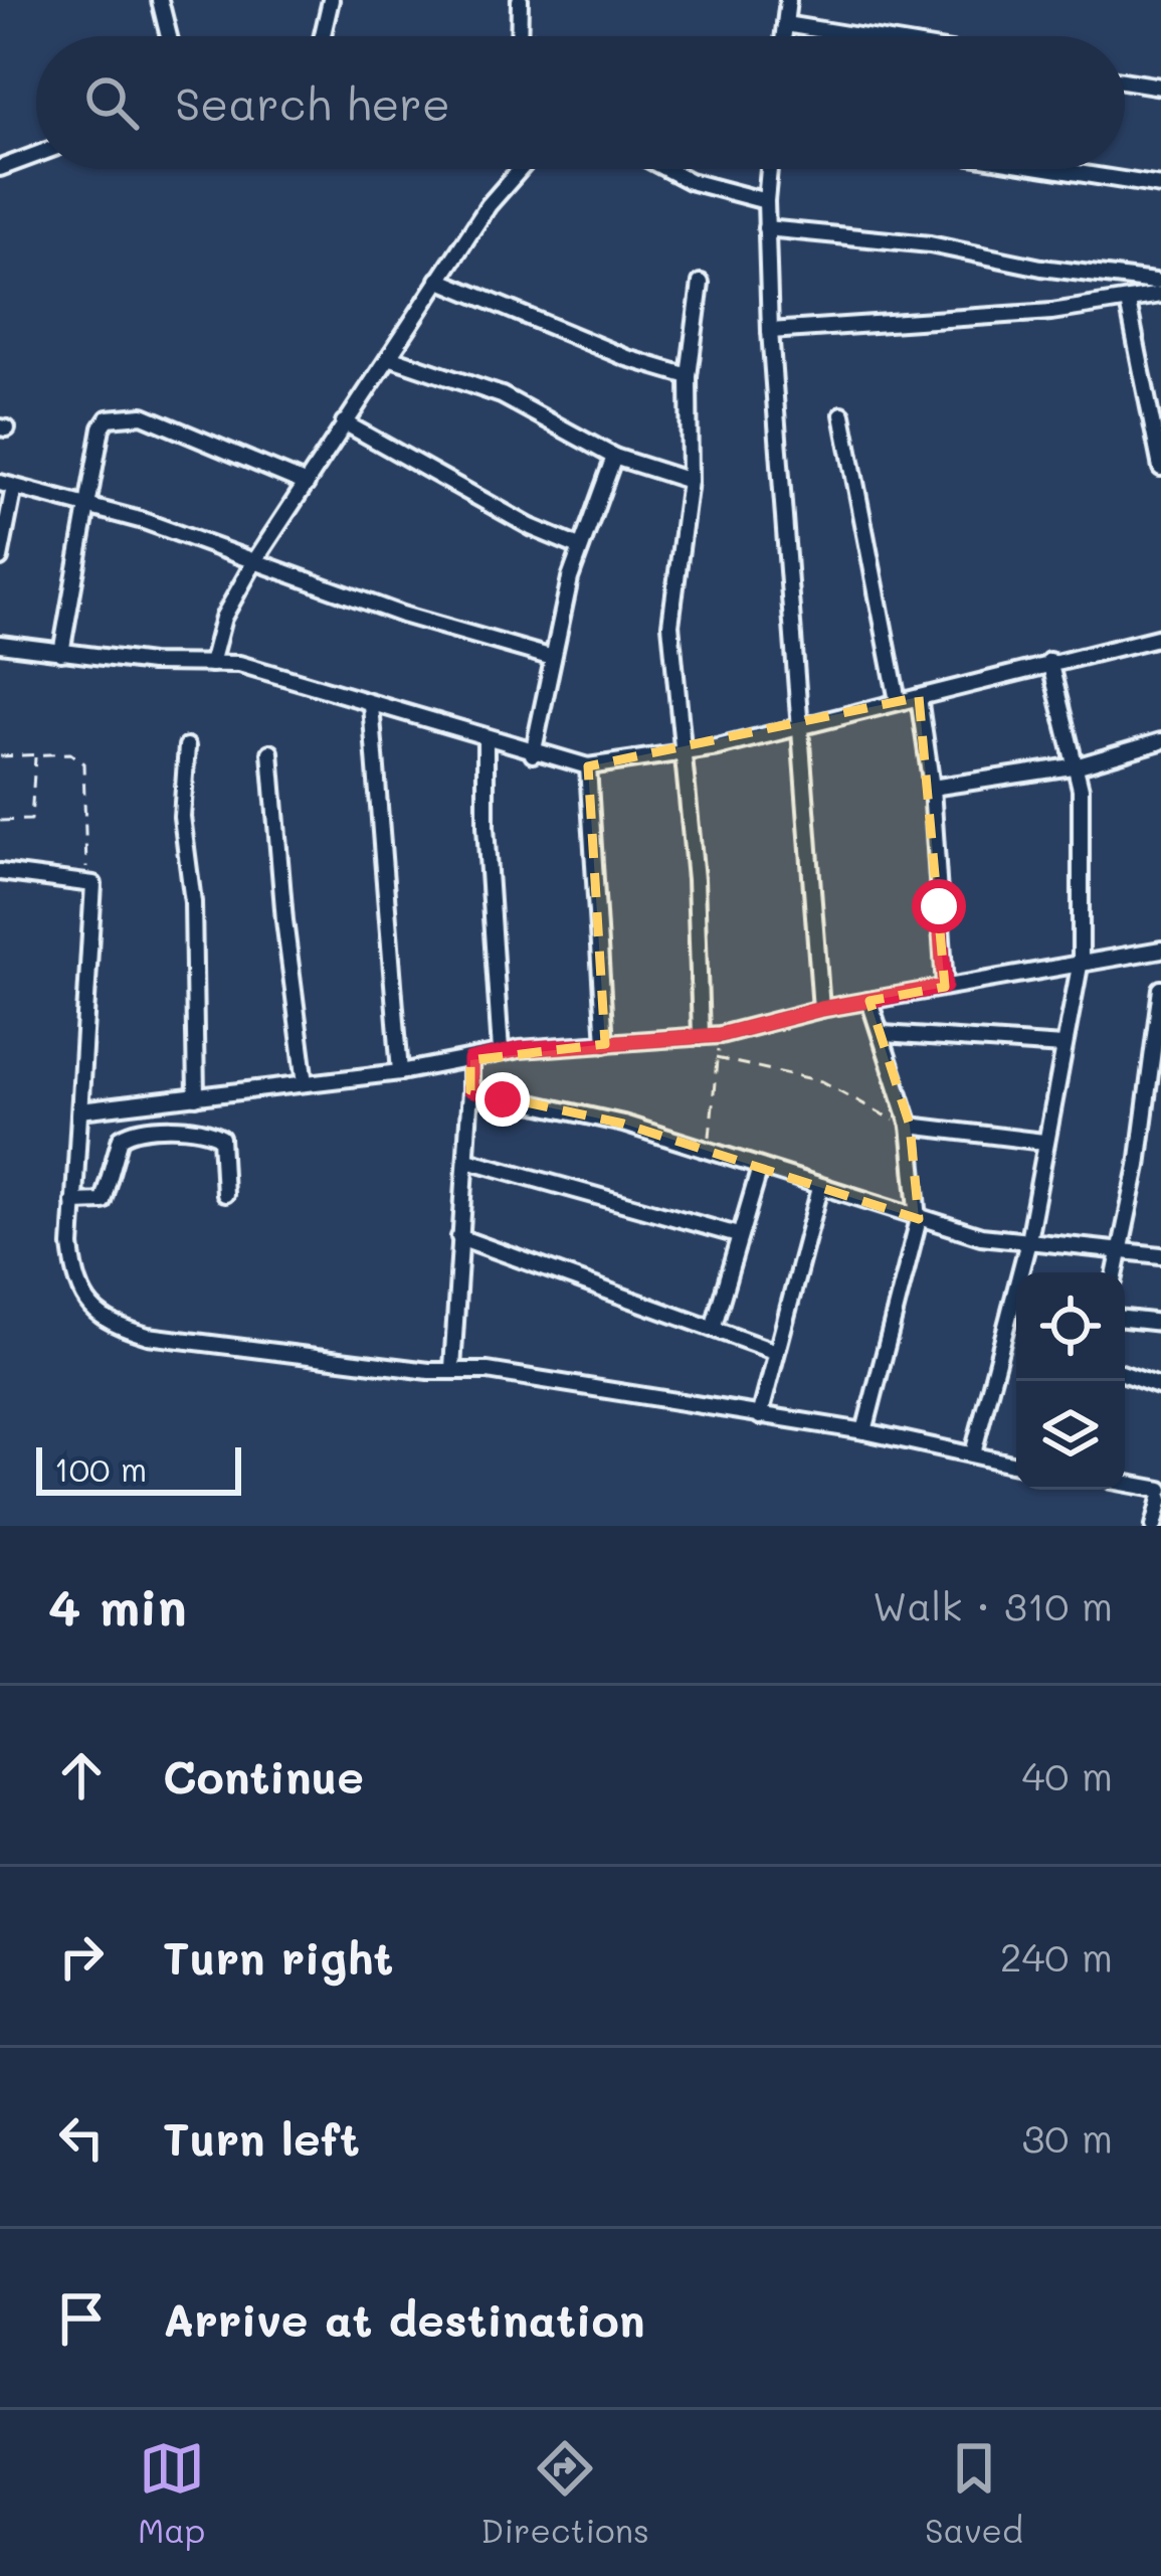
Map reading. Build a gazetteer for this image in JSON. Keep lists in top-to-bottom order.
{
  "scale_bar": "100 m",
  "page": {
    "search": "Search here",
    "scale": "100 m",
    "heading": ["4 min", "Walk · 310 m"],
    "list": [
      ["Continue", "40 m"],
      ["Turn right", "240 m"],
      ["Turn left", "30 m"],
      "Arrive at destination"
    ],
    "nav": ["Map", "Directions", "Saved"]
  }
}
